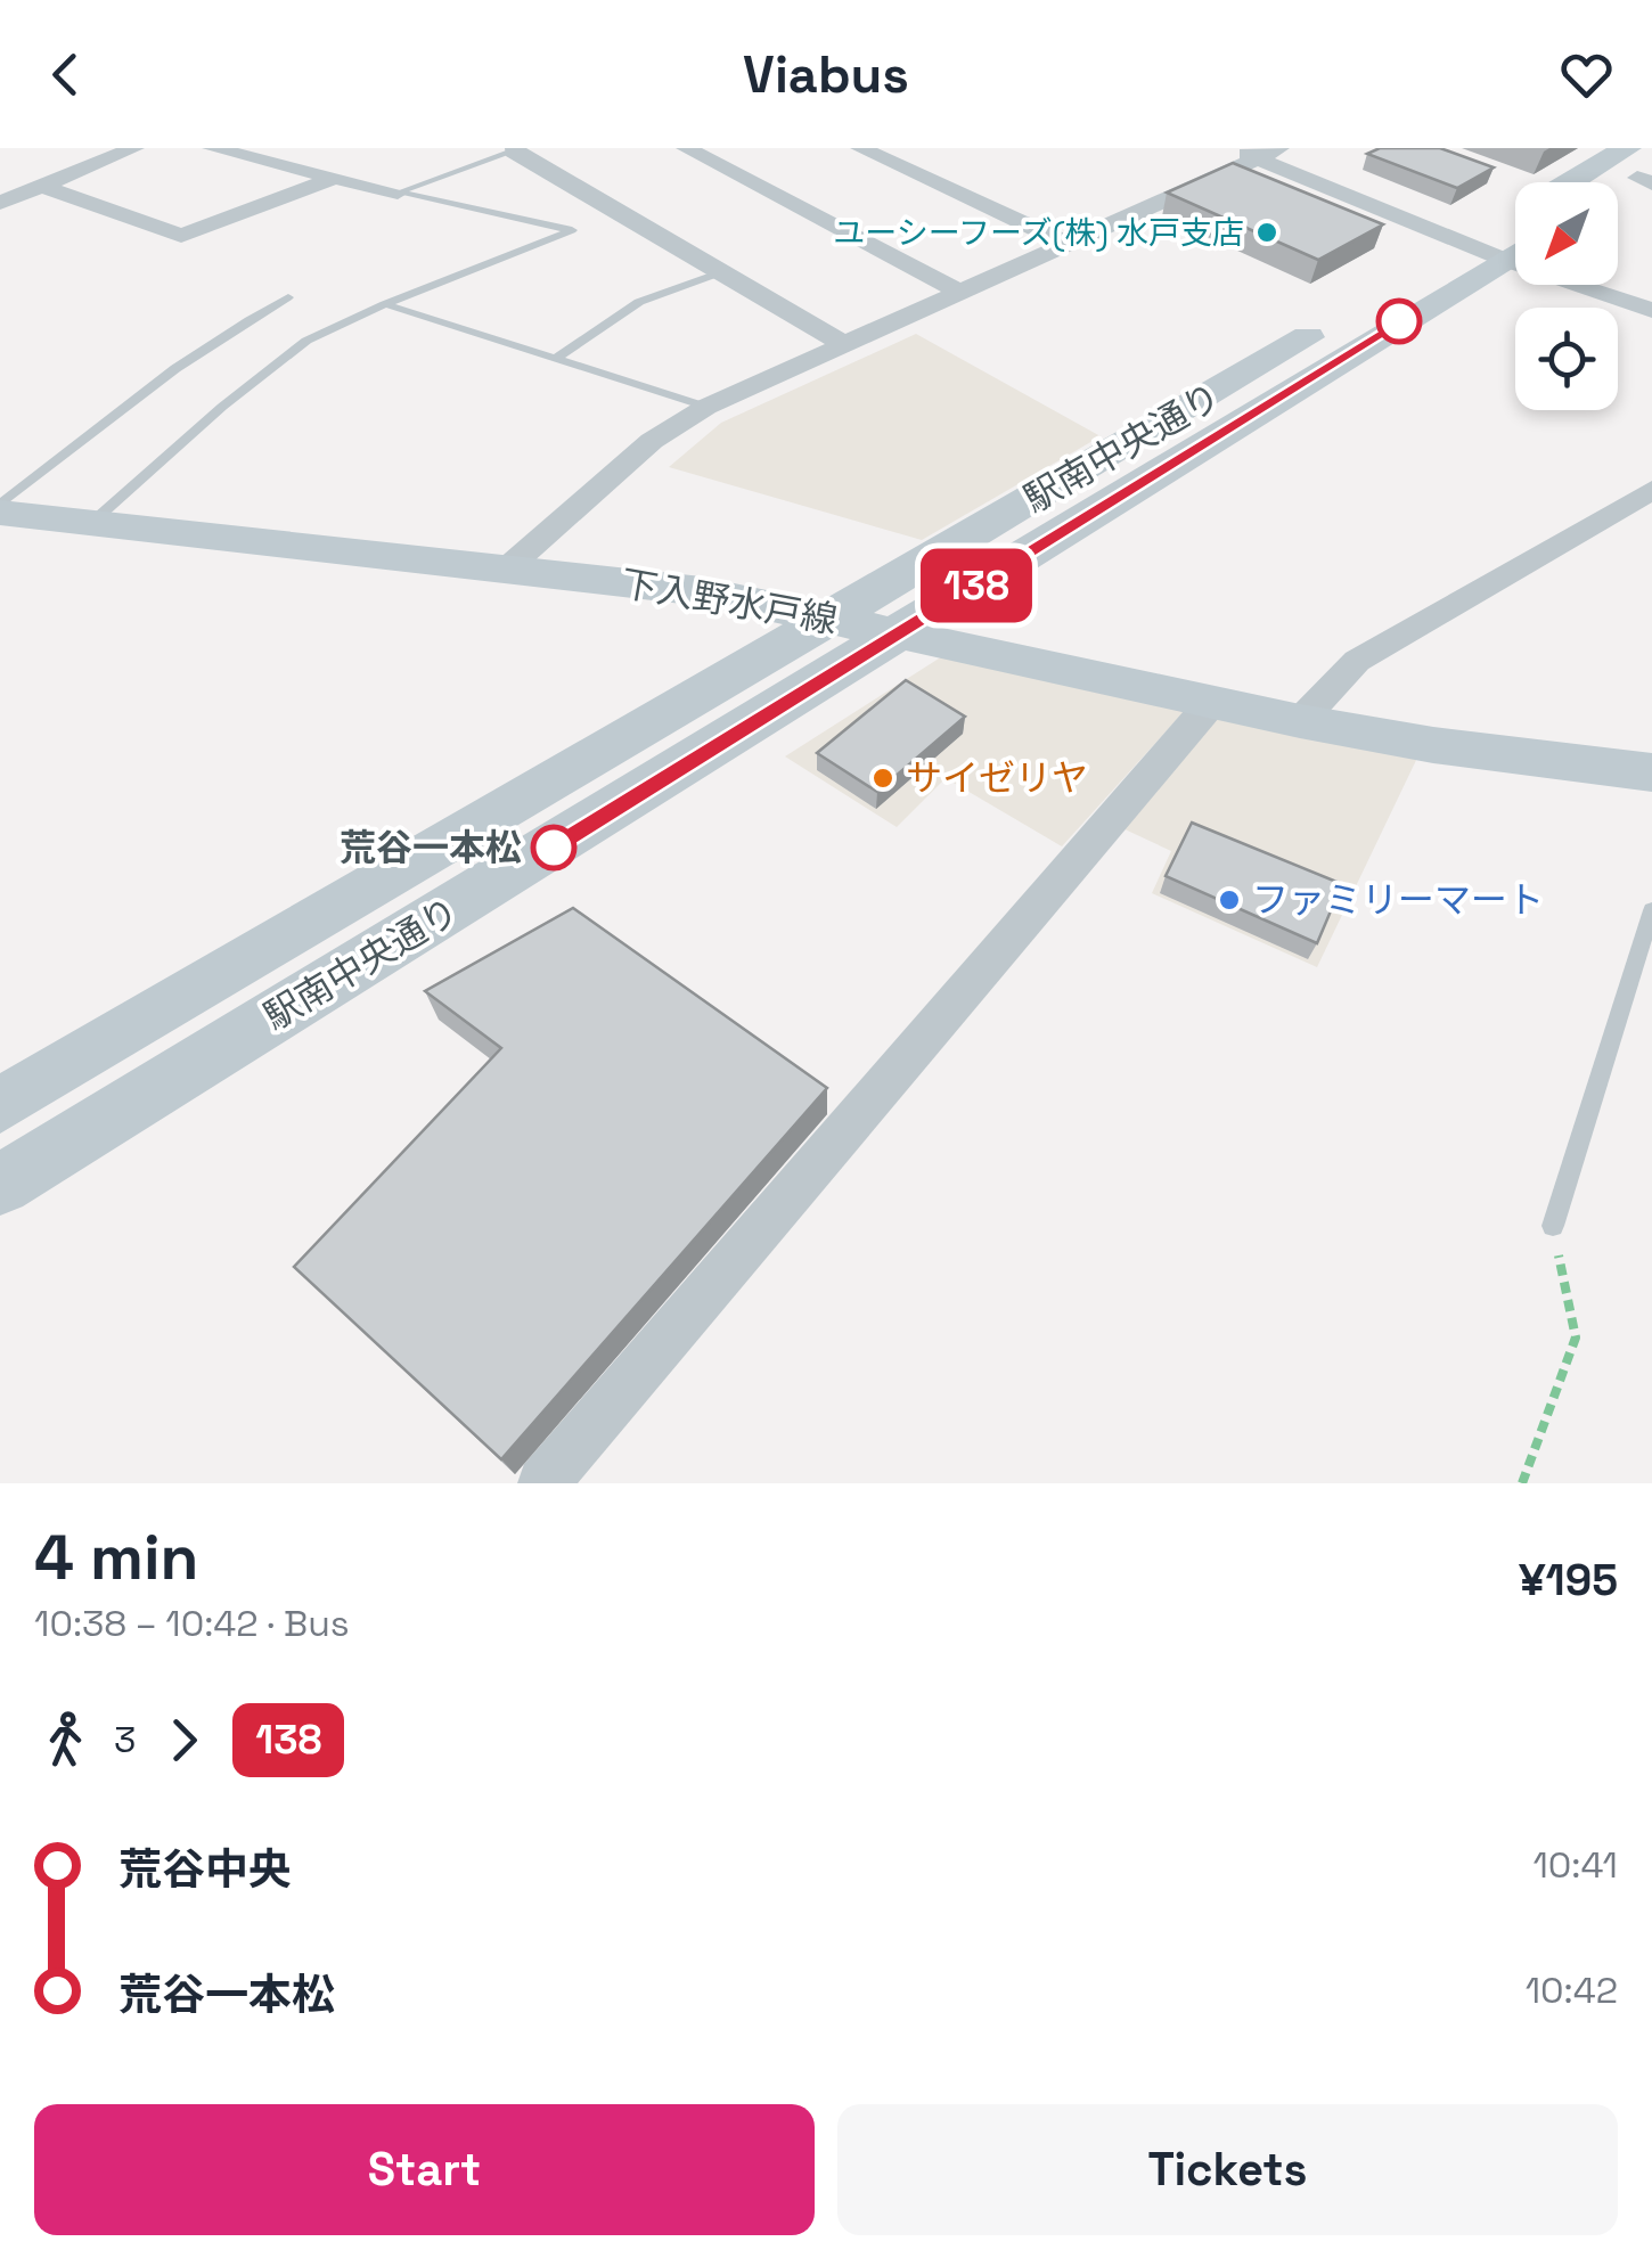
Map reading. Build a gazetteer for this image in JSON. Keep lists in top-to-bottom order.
{
  "streets": {
    "street": ["駅南中央通り", "下入野水戸線"]
  },
  "crossings": [
    ["駅南中央通り", "下入野水戸線"]
  ],
  "places": [
    "ユーシーフーズ(株) 水戸支店",
    "サイゼリヤ",
    "荒谷一本松",
    "ファミリーマート"
  ],
  "lines": ["bus line 138"],
  "north": "bottom left",
  "page": {
    "header": "Viabus",
    "on_map": "138",
    "heading": ["4 min", "10:38 – 10:42 · Bus", "¥195"],
    "legs": ["3", "138"],
    "list": [
      {
        "name": "荒谷中央",
        "value": "10:41"
      },
      {
        "name": "荒谷一本松",
        "value": "10:42"
      }
    ],
    "buttons": ["Start", "Tickets"]
  }
}
